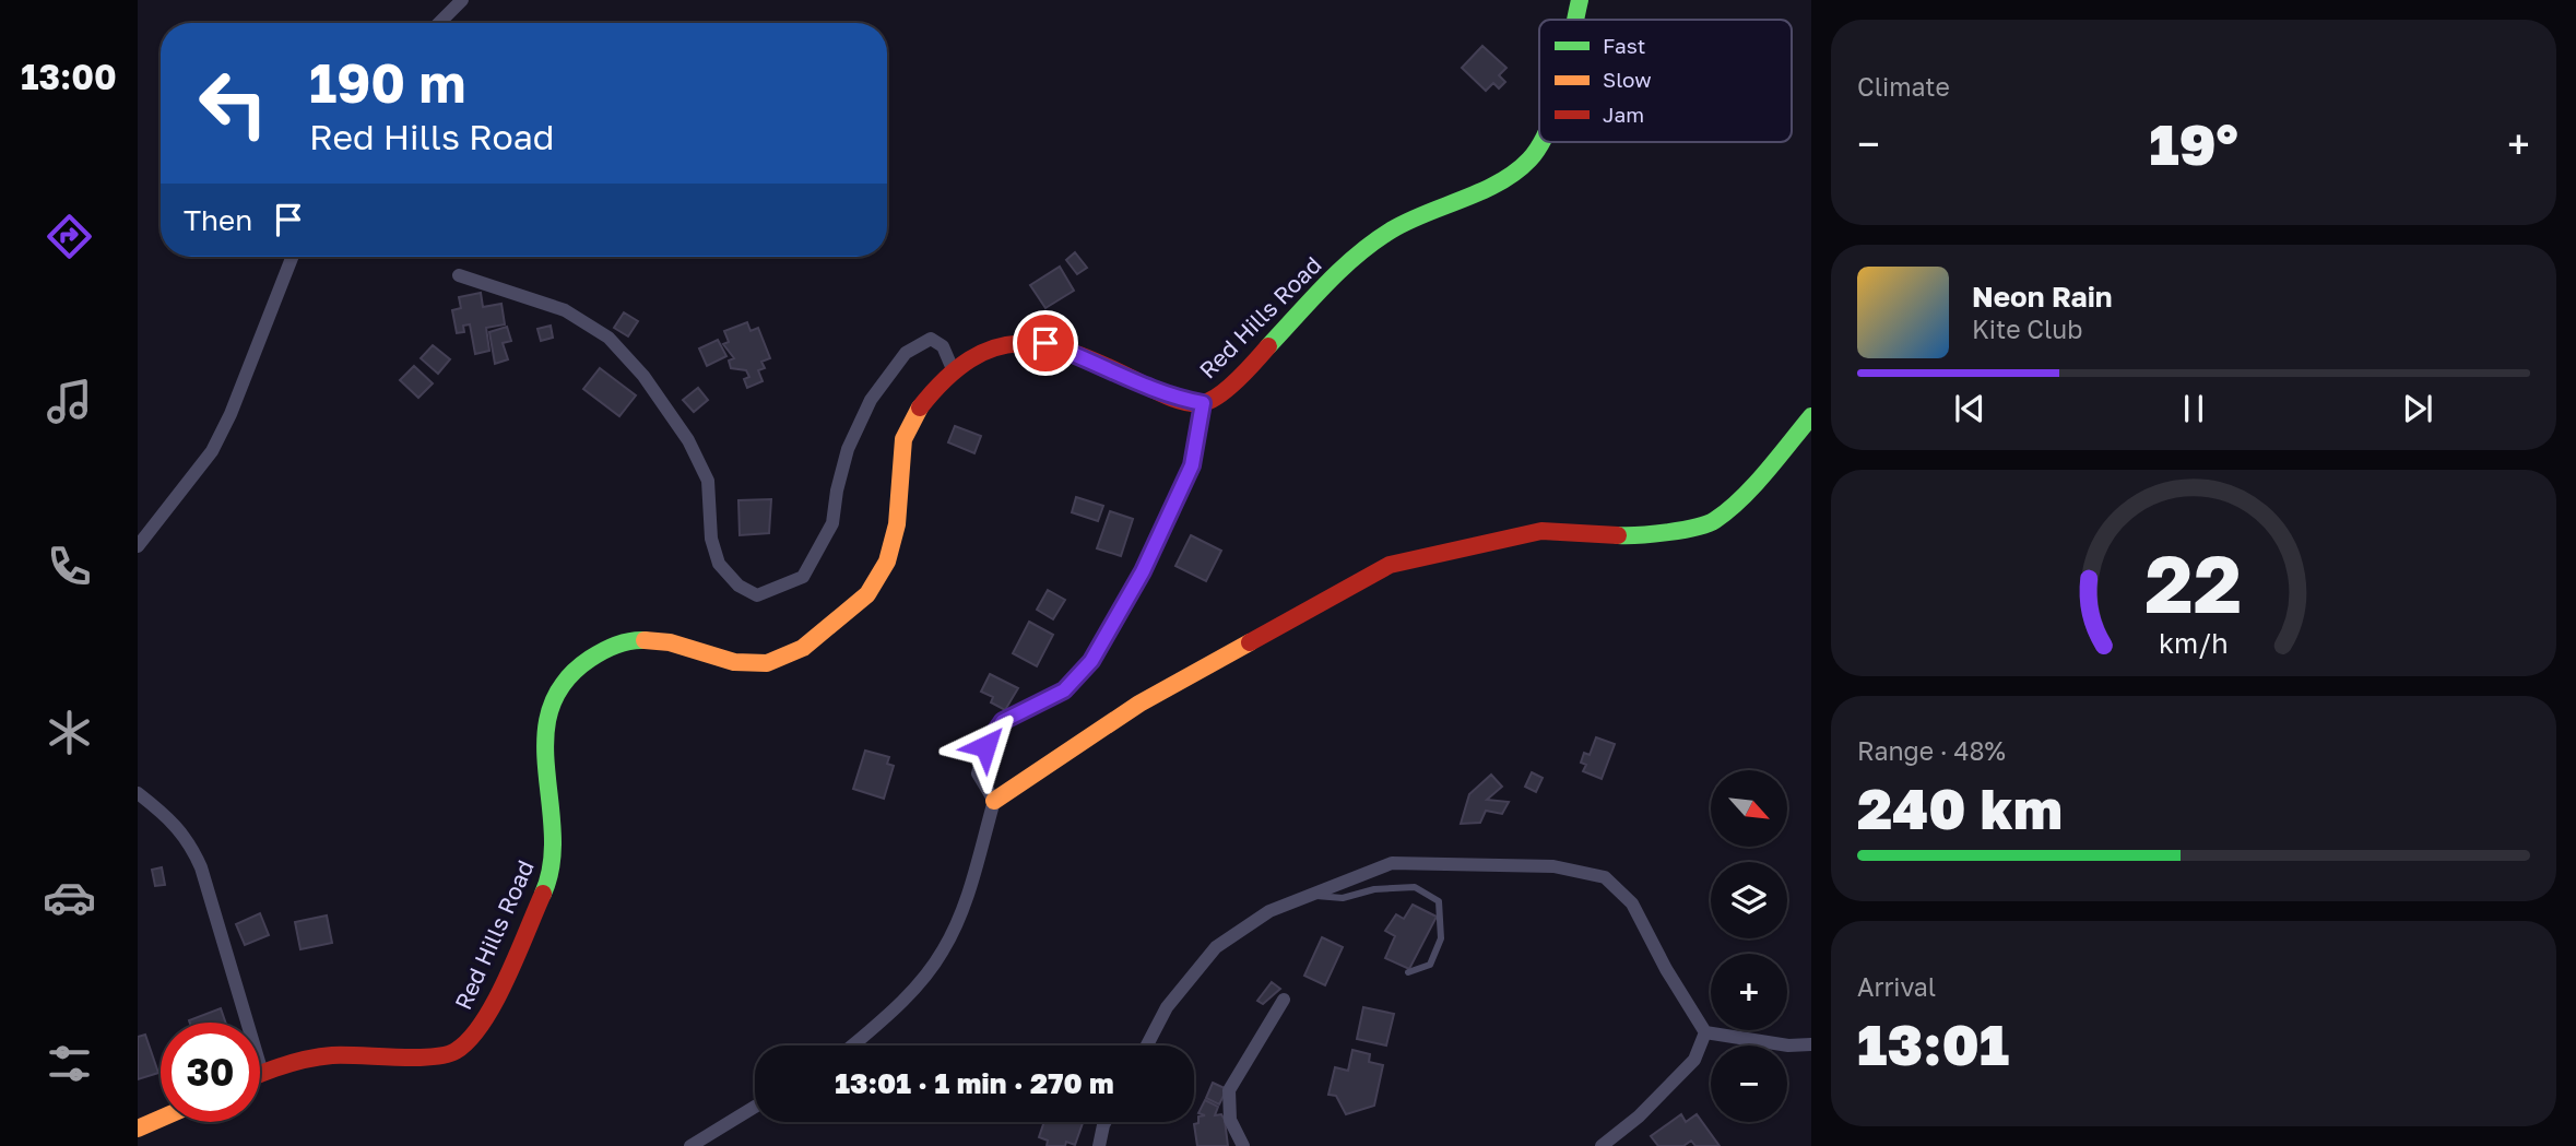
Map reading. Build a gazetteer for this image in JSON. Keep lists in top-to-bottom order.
{
  "streets": {
    "main road": ["Red Hills Road"]
  },
  "legend": ["Fast", "Slow", "Jam"],
  "north": "bottom right",
  "page": {
    "tabs": "13:00",
    "tile": [
      "Climate",
      ["Range · 48%", "240 km"],
      ["Arrival", "13:01"]
    ],
    "turn": ["190 m", "Red Hills Road"],
    "heat": ["−", "19°", "+"],
    "then": "Then",
    "song": ["Neon Rain", "Kite Club"],
    "map_buttons": ["+", "−"],
    "limit": "30",
    "trip": "13:01 · 1 min · 270 m",
    "gauge": ["22", "km/h"]
  }
}
